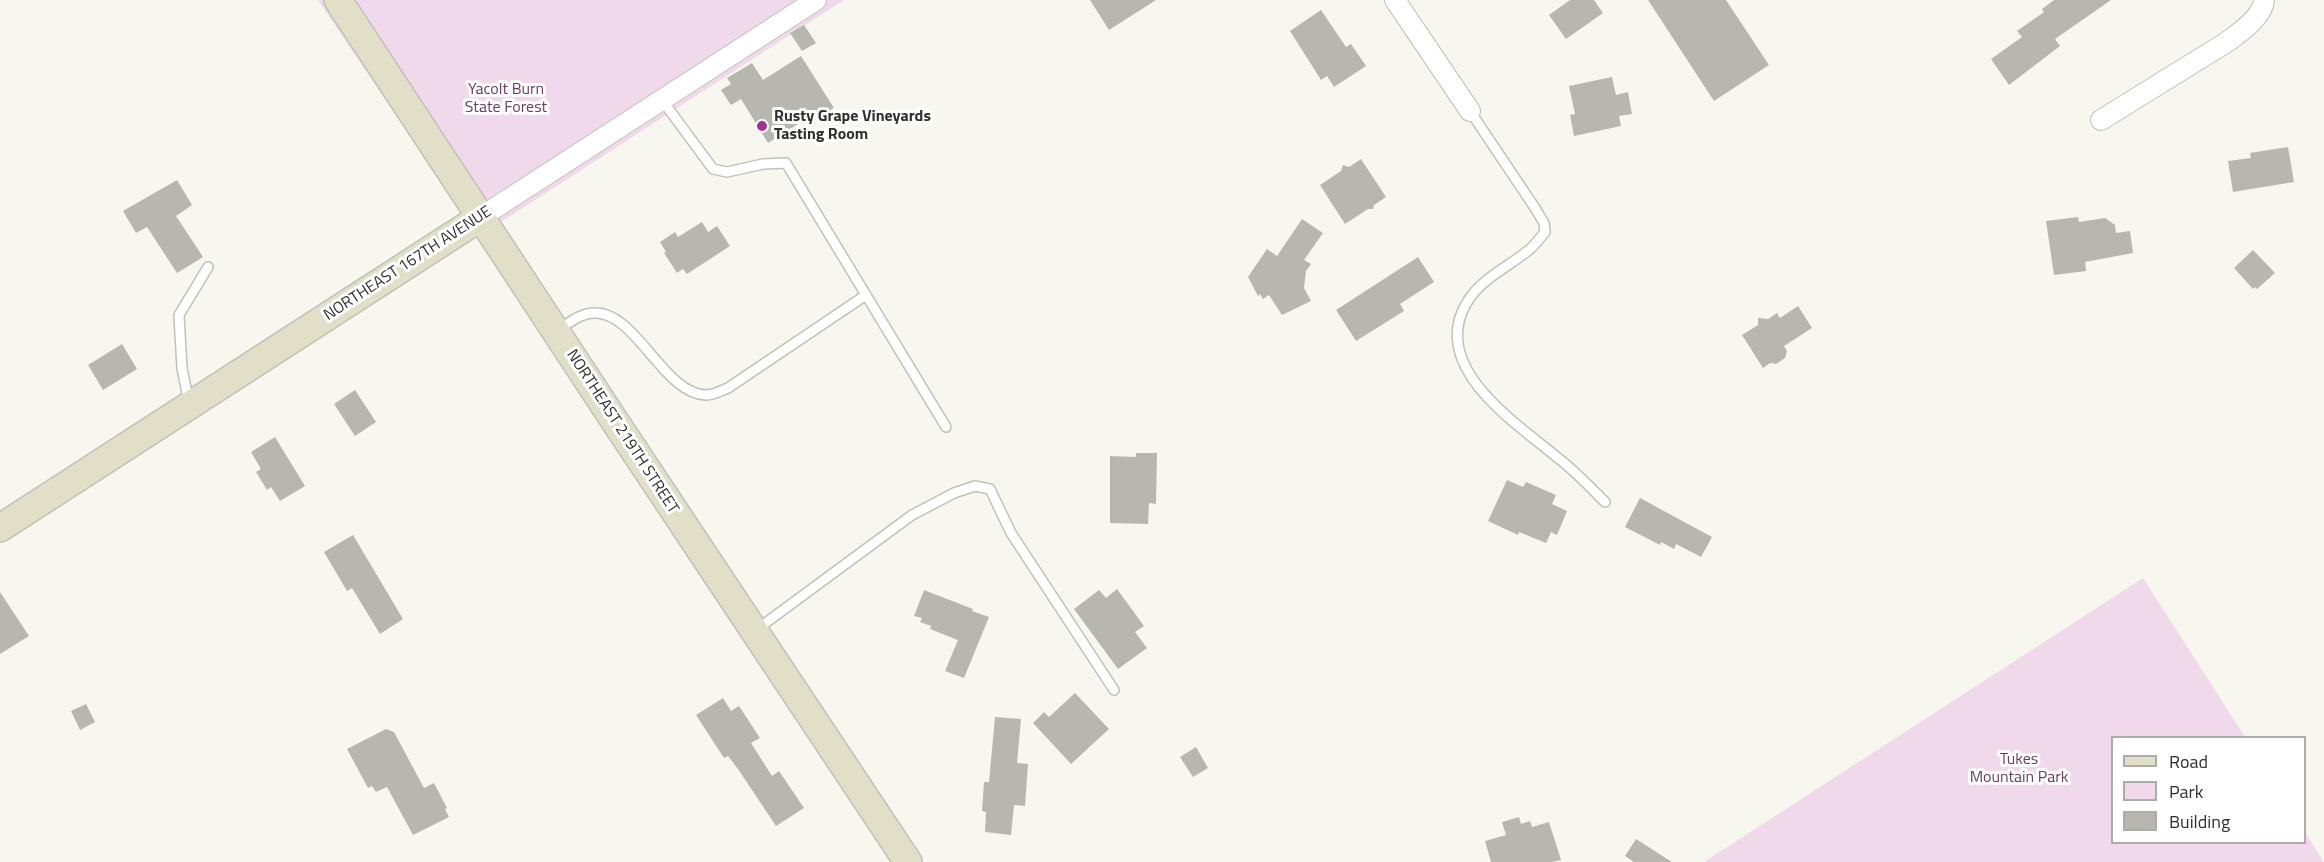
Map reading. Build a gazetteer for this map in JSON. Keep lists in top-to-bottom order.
{
  "streets": {
    "main road": ["NORTHEAST 167TH AVENUE", "NORTHEAST 219TH STREET"]
  },
  "crossings": [
    ["NORTHEAST 167TH AVENUE", "NORTHEAST 219TH STREET"]
  ],
  "parks": ["Yacolt Burn State Forest", "Tukes Mountain Park"],
  "places": ["Rusty Grape Vineyards Tasting Room"],
  "legend": ["Road", "Park", "Building"]
}
